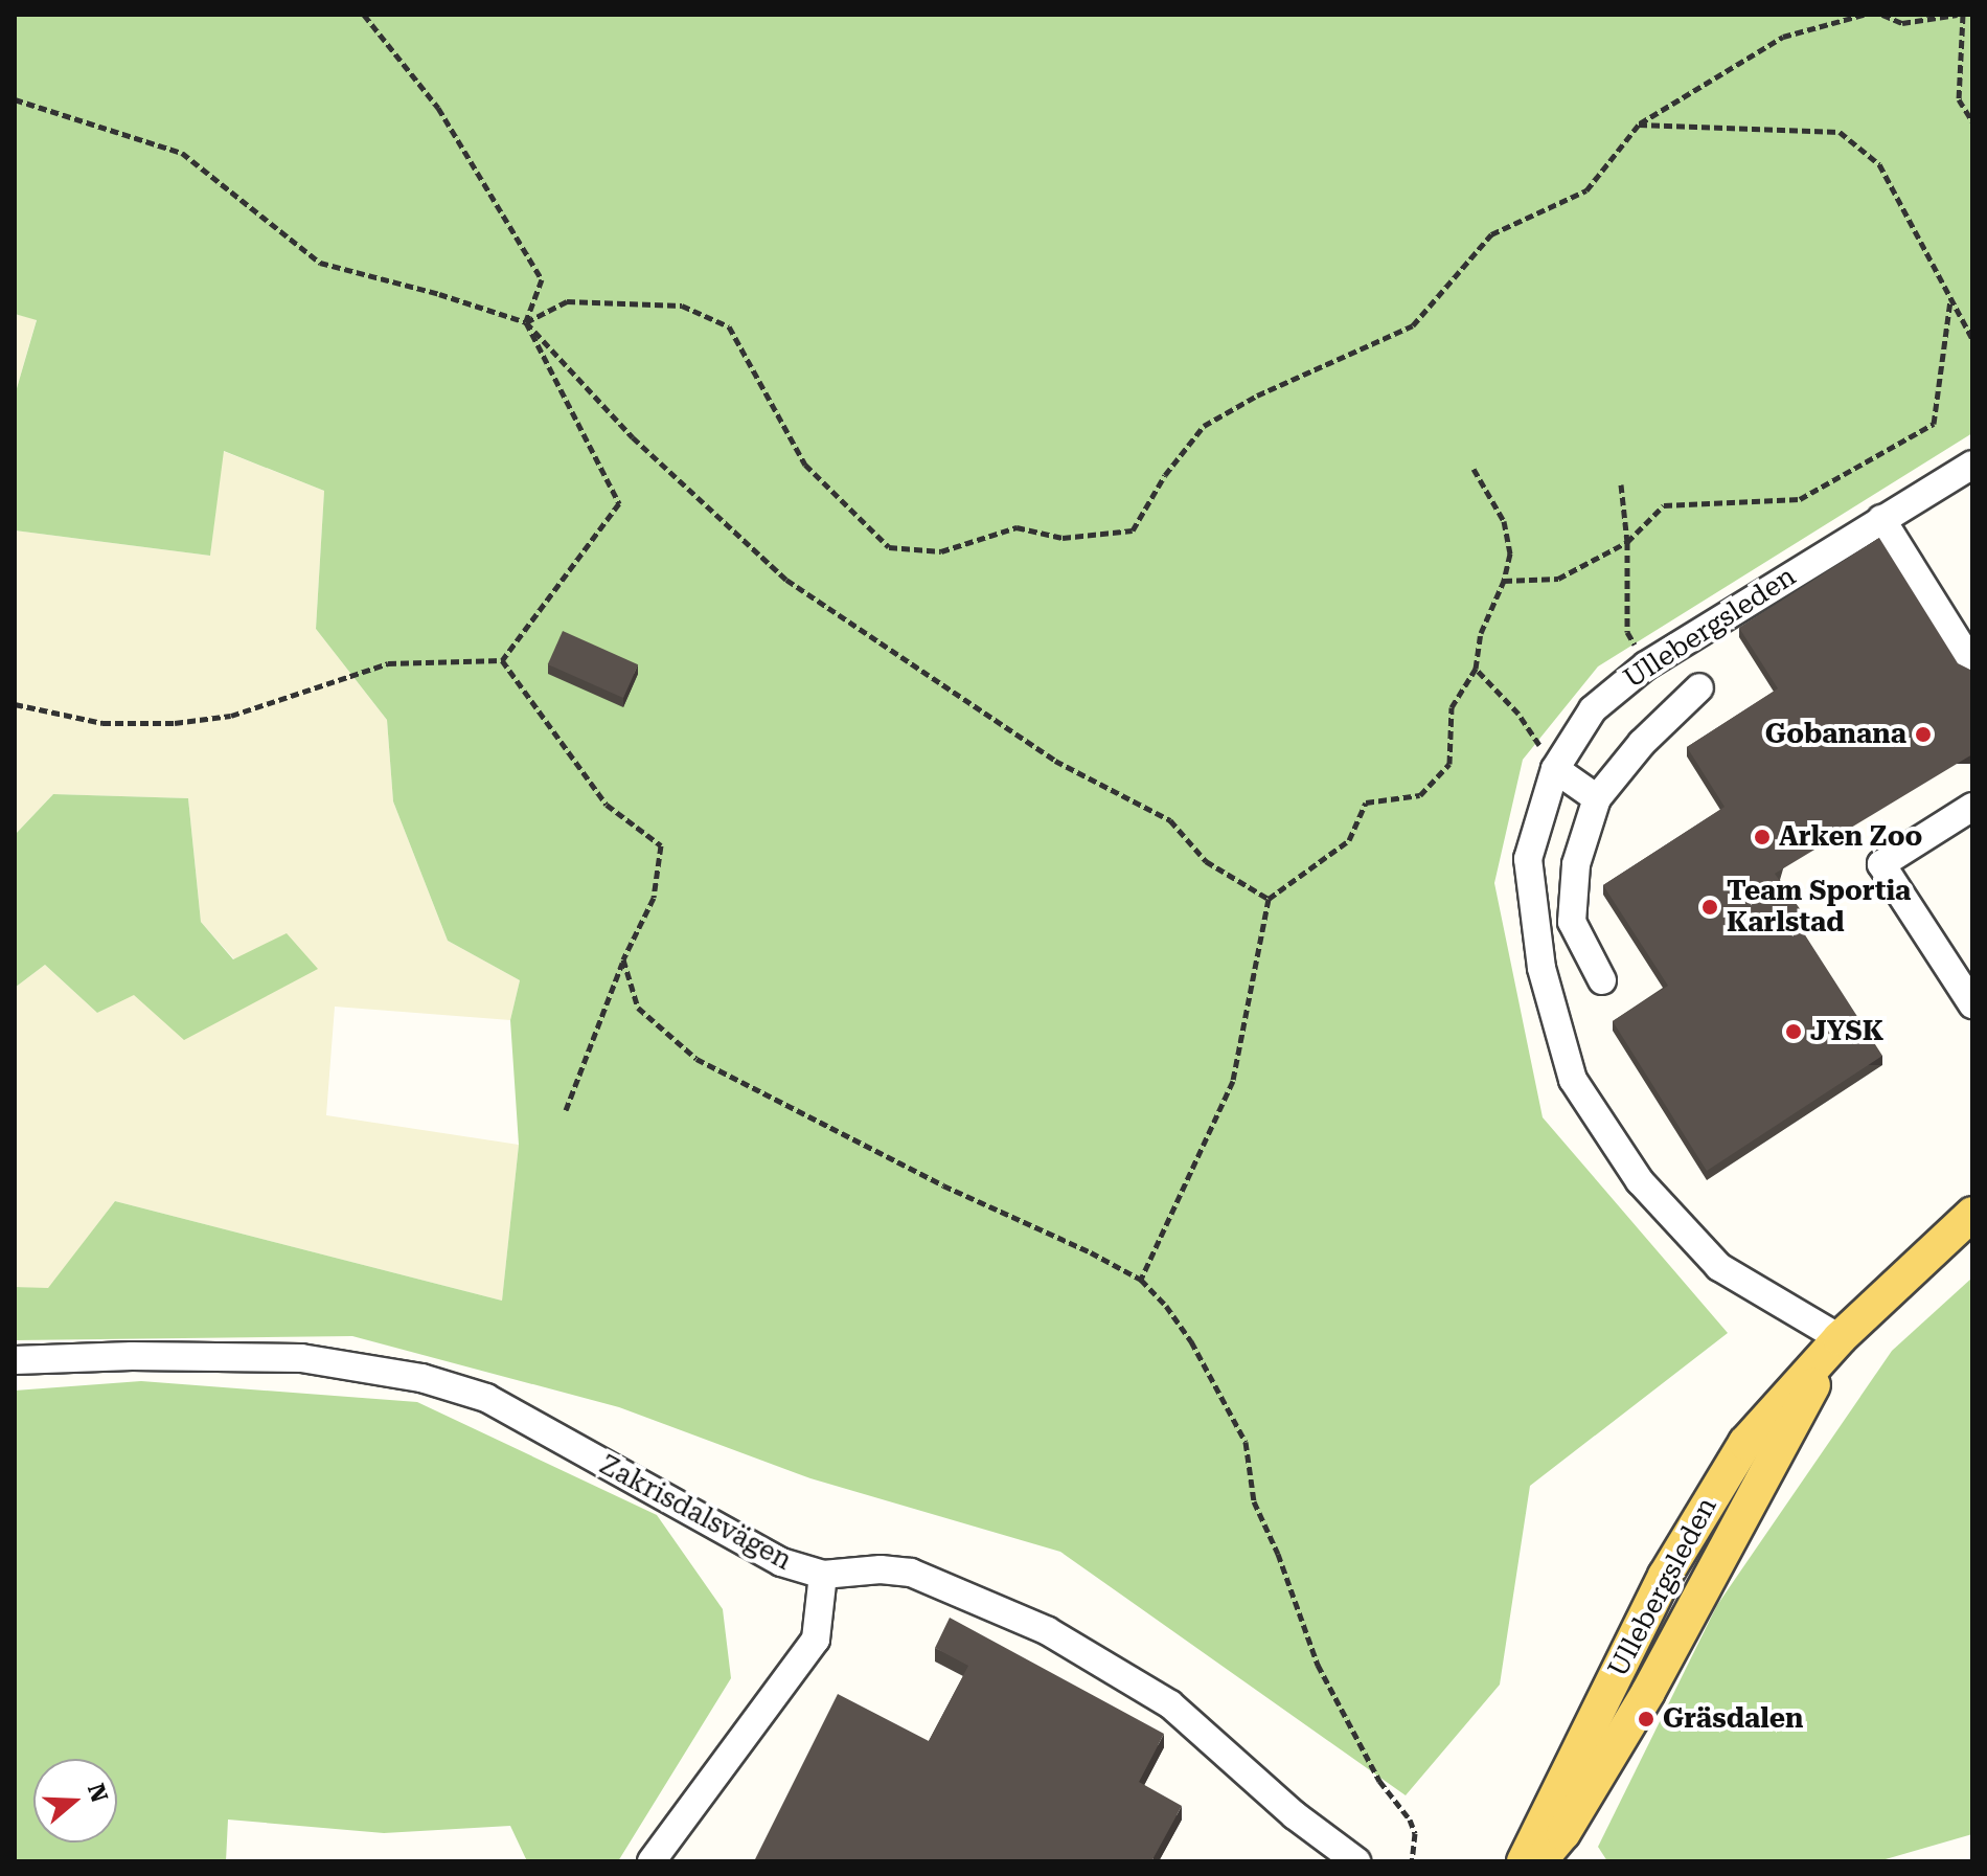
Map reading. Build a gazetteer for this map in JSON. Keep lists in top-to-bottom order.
{
  "streets": {
    "main road": ["Ullebergsleden"],
    "street": ["Zakrisdalsvägen"]
  },
  "places": [
    "Gobanana",
    "Arken Zoo",
    "Team Sportia Karlstad",
    "JYSK",
    "Gräsdalen"
  ],
  "north": "right"
}
